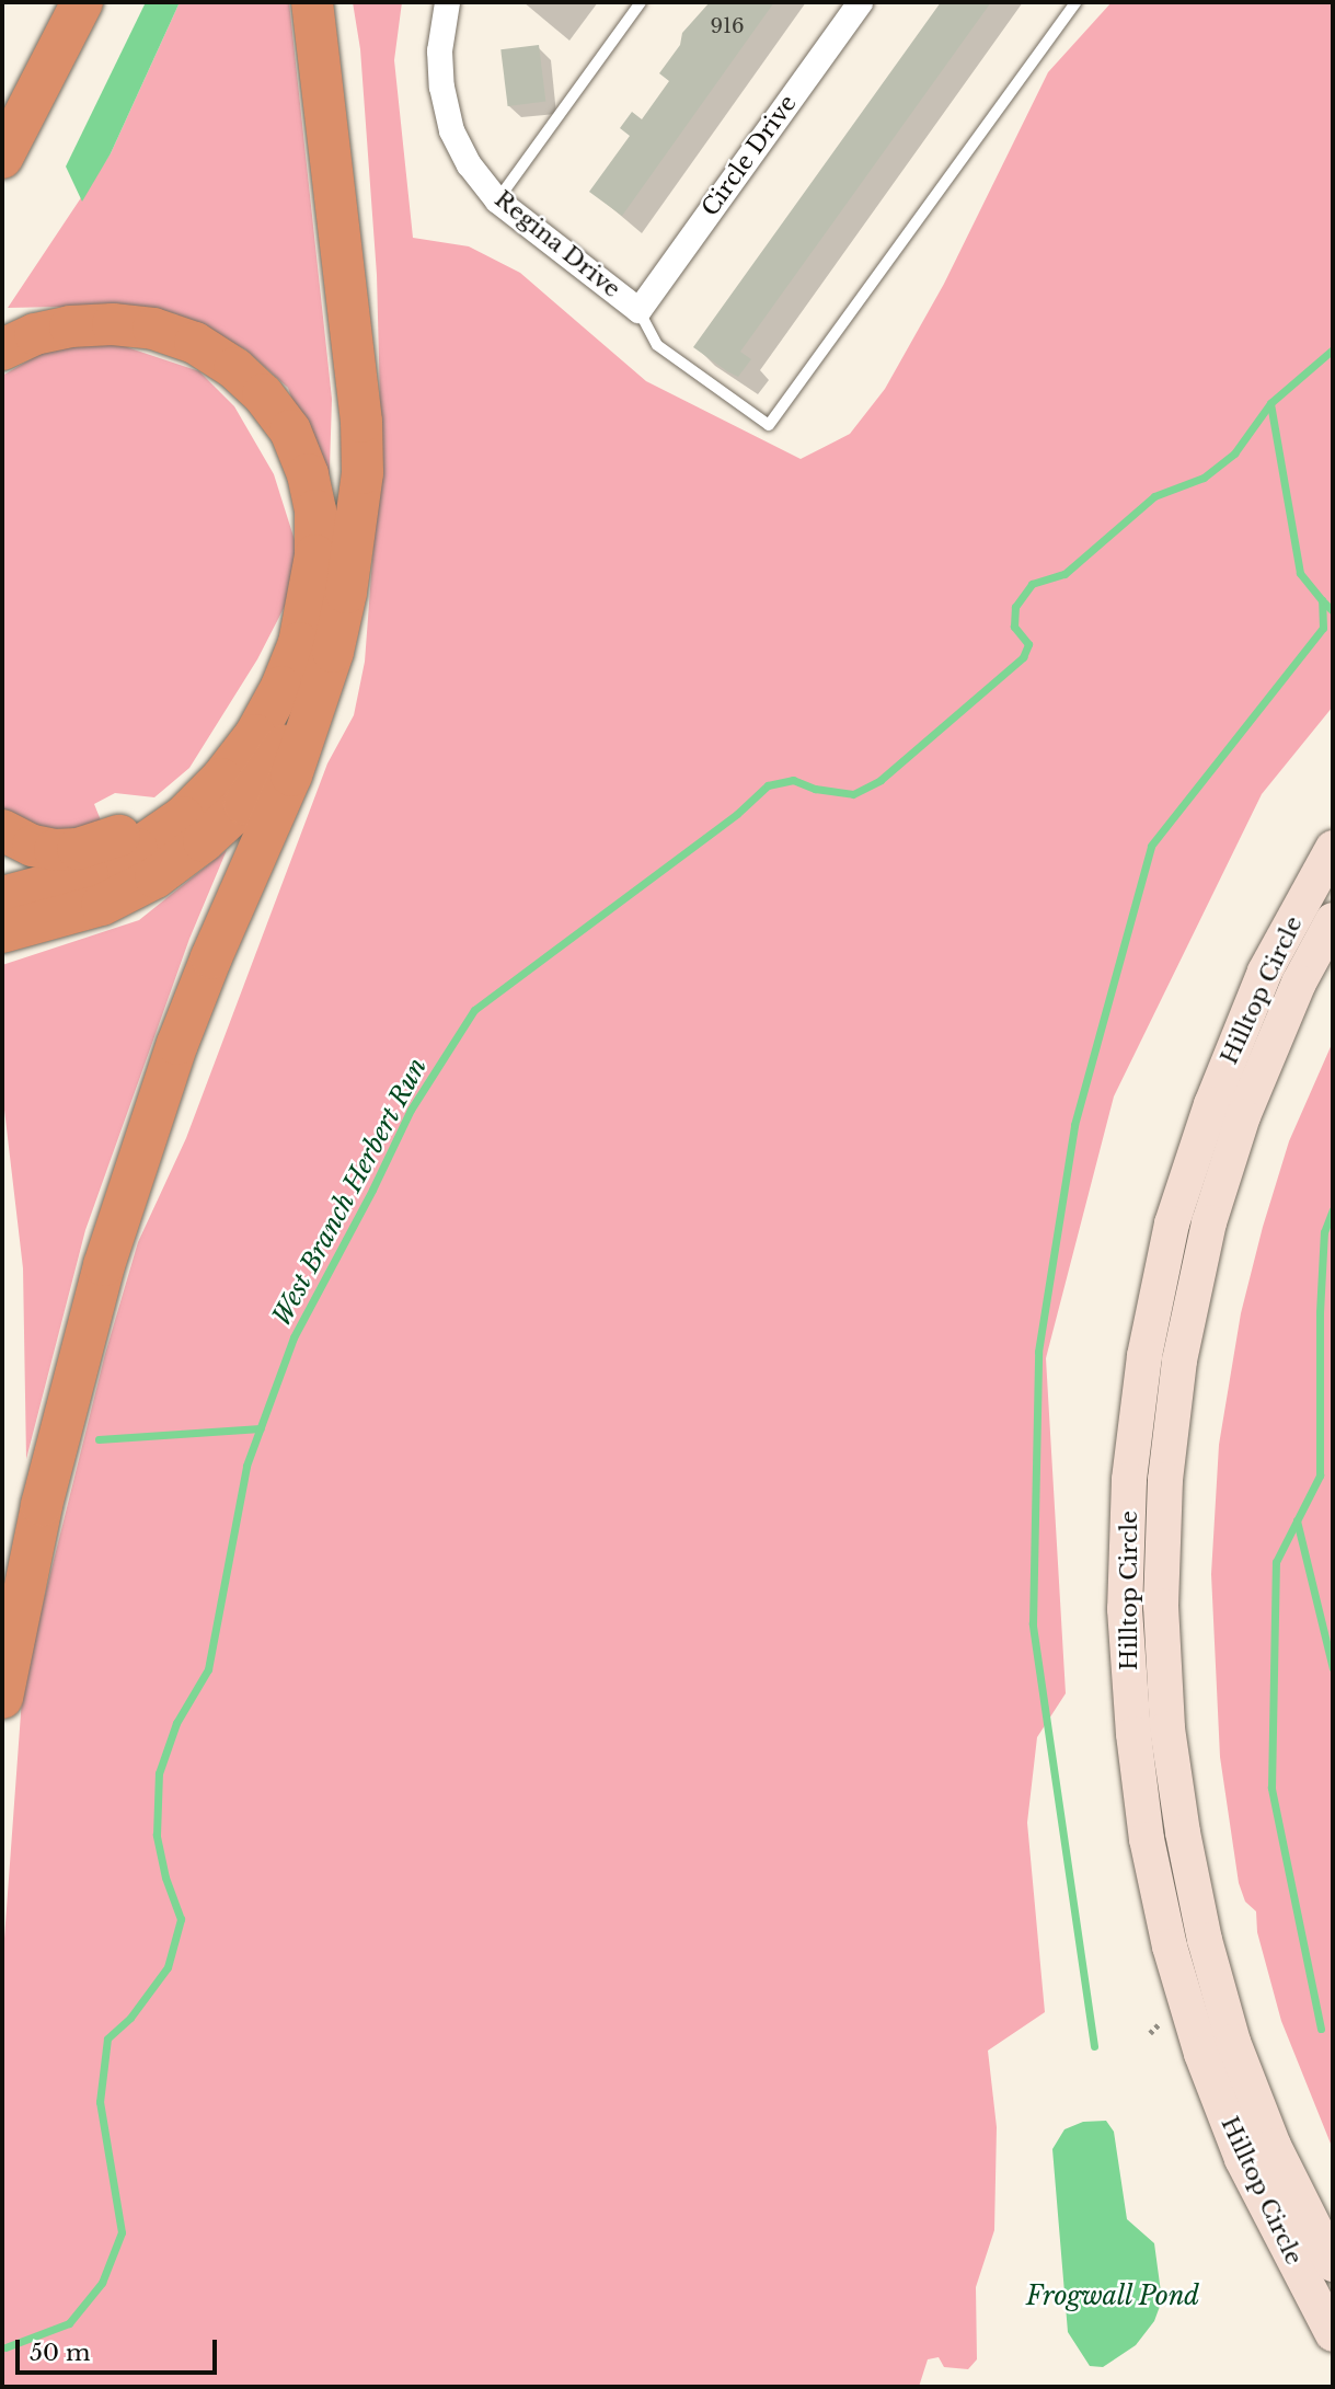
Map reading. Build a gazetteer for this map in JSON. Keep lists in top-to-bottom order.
{
  "streets": {
    "street": ["Circle Drive", "Regina Drive", "Hilltop Circle"]
  },
  "crossings": [
    ["Circle Drive", "Regina Drive"]
  ],
  "water": ["West Branch Herbert Run", "Frogwall Pond"],
  "house_numbers": ["916"],
  "scale_bar": "50 m"
}
